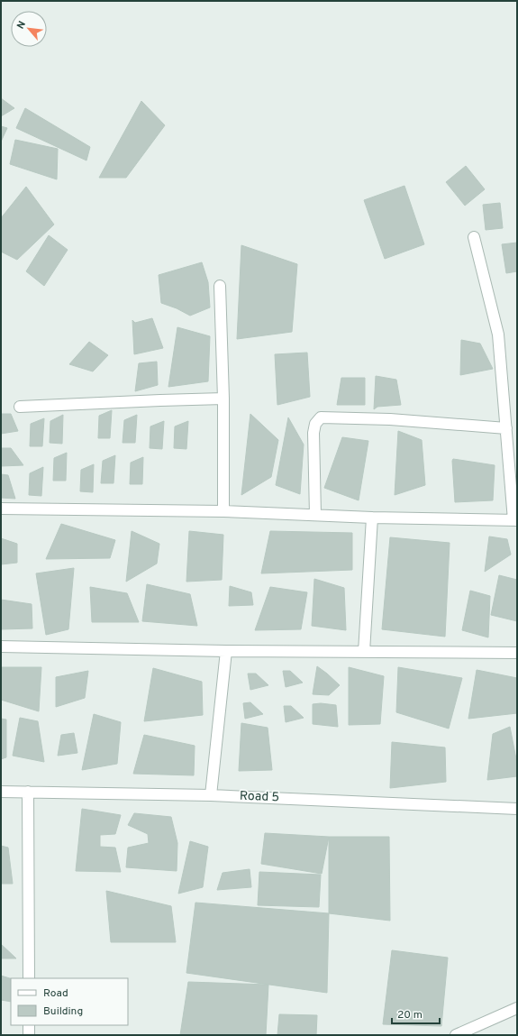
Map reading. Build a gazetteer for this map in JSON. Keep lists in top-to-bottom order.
{
  "streets": {
    "street": ["Road 5"]
  },
  "legend": ["Road", "Building"],
  "scale_bar": "20 m",
  "north": "top left"
}
